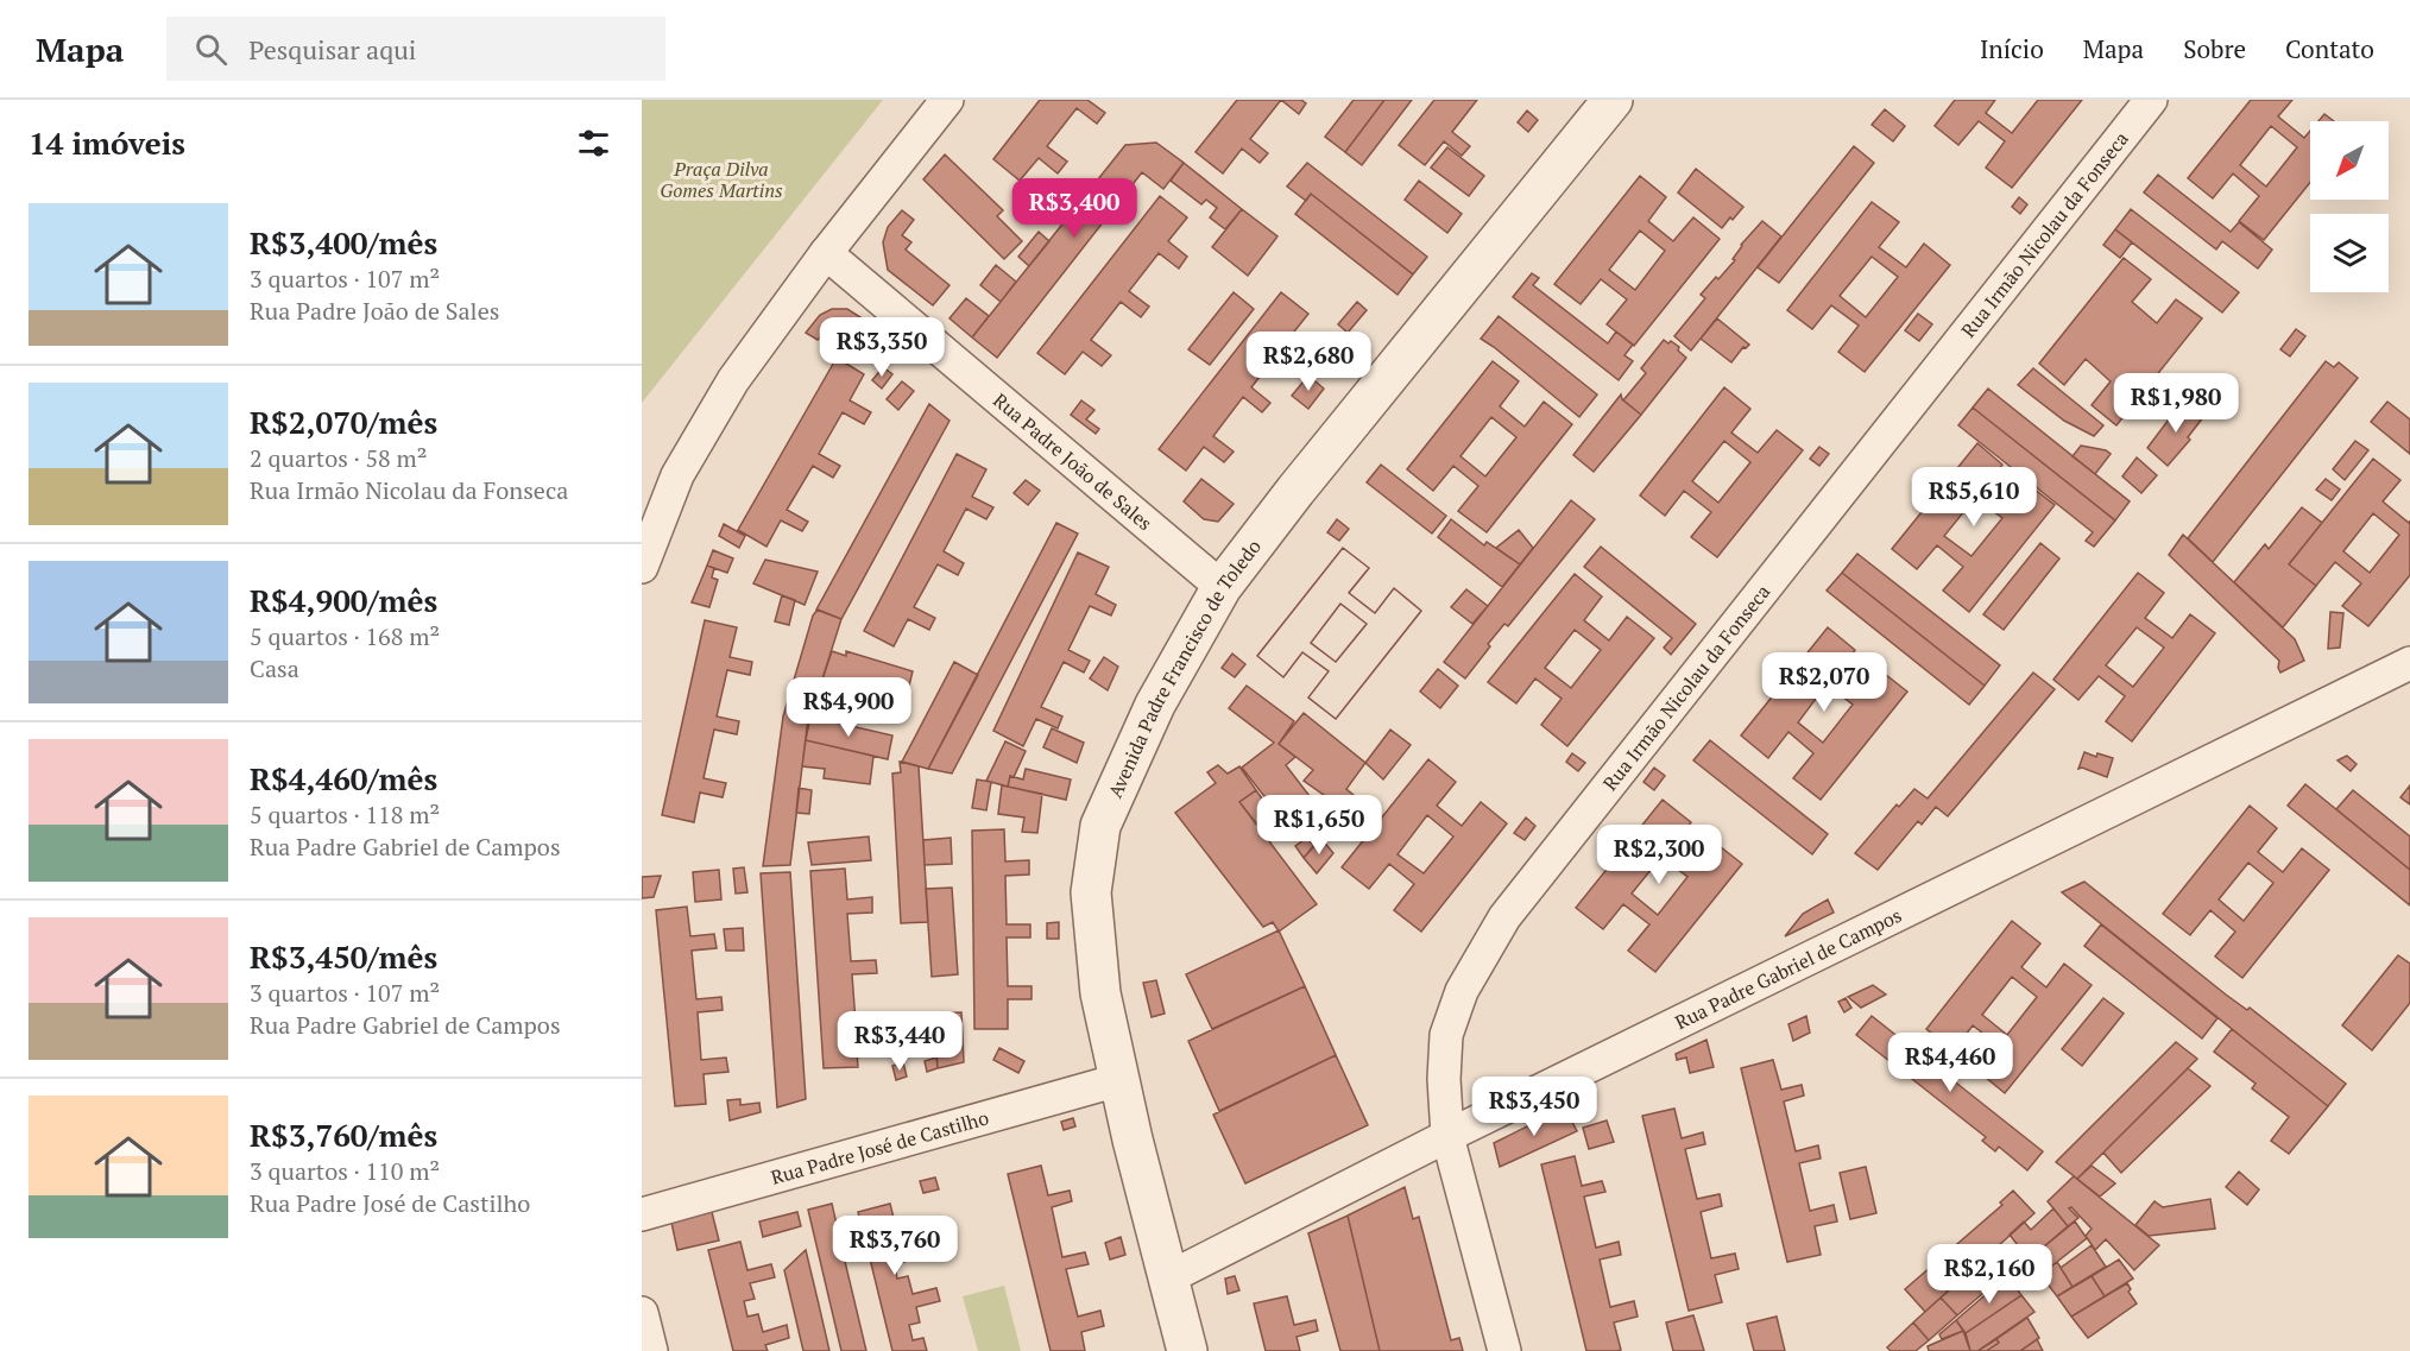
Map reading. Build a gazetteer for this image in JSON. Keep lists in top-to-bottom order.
{
  "streets": {
    "street": [
      "Rua Irmão Nicolau da Fonseca",
      "Rua Padre João de Sales",
      "Avenida Padre Francisco de Toledo",
      "Rua Padre Gabriel de Campos",
      "Rua Padre José de Castilho"
    ]
  },
  "crossings": [
    ["Rua Irmão Nicolau da Fonseca", "Rua Padre Gabriel de Campos"],
    ["Rua Padre João de Sales", "Avenida Padre Francisco de Toledo"],
    ["Avenida Padre Francisco de Toledo", "Rua Padre Gabriel de Campos"],
    ["Avenida Padre Francisco de Toledo", "Rua Padre José de Castilho"]
  ],
  "parks": ["Praça Dilva Gomes Martins"],
  "north": "bottom left",
  "page": {
    "header": "Mapa",
    "search": "Pesquisar aqui",
    "nav": [
      "Início",
      "Mapa",
      "Sobre",
      "Contato"
    ],
    "heading": "14 imóveis",
    "price": [
      "R$3,400",
      "R$3,350",
      "R$2,680",
      "R$1,980",
      "R$5,610",
      "R$2,070",
      "R$4,900",
      "R$1,650",
      "R$2,300",
      "R$3,440",
      "R$4,460",
      "R$3,450",
      "R$3,760",
      "R$2,160"
    ],
    "list": [
      {
        "name": "R$3,400/mês",
        "note": "3 quartos · 107 m² · Rua Padre João de Sales"
      },
      {
        "name": "R$2,070/mês",
        "note": "2 quartos · 58 m² · Rua Irmão Nicolau da Fonseca"
      },
      {
        "name": "R$4,900/mês",
        "note": "5 quartos · 168 m² · Casa"
      },
      {
        "name": "R$4,460/mês",
        "note": "5 quartos · 118 m² · Rua Padre Gabriel de Campos"
      },
      {
        "name": "R$3,450/mês",
        "note": "3 quartos · 107 m² · Rua Padre Gabriel de Campos"
      },
      {
        "name": "R$3,760/mês",
        "note": "3 quartos · 110 m² · Rua Padre José de Castilho"
      }
    ]
  }
}
